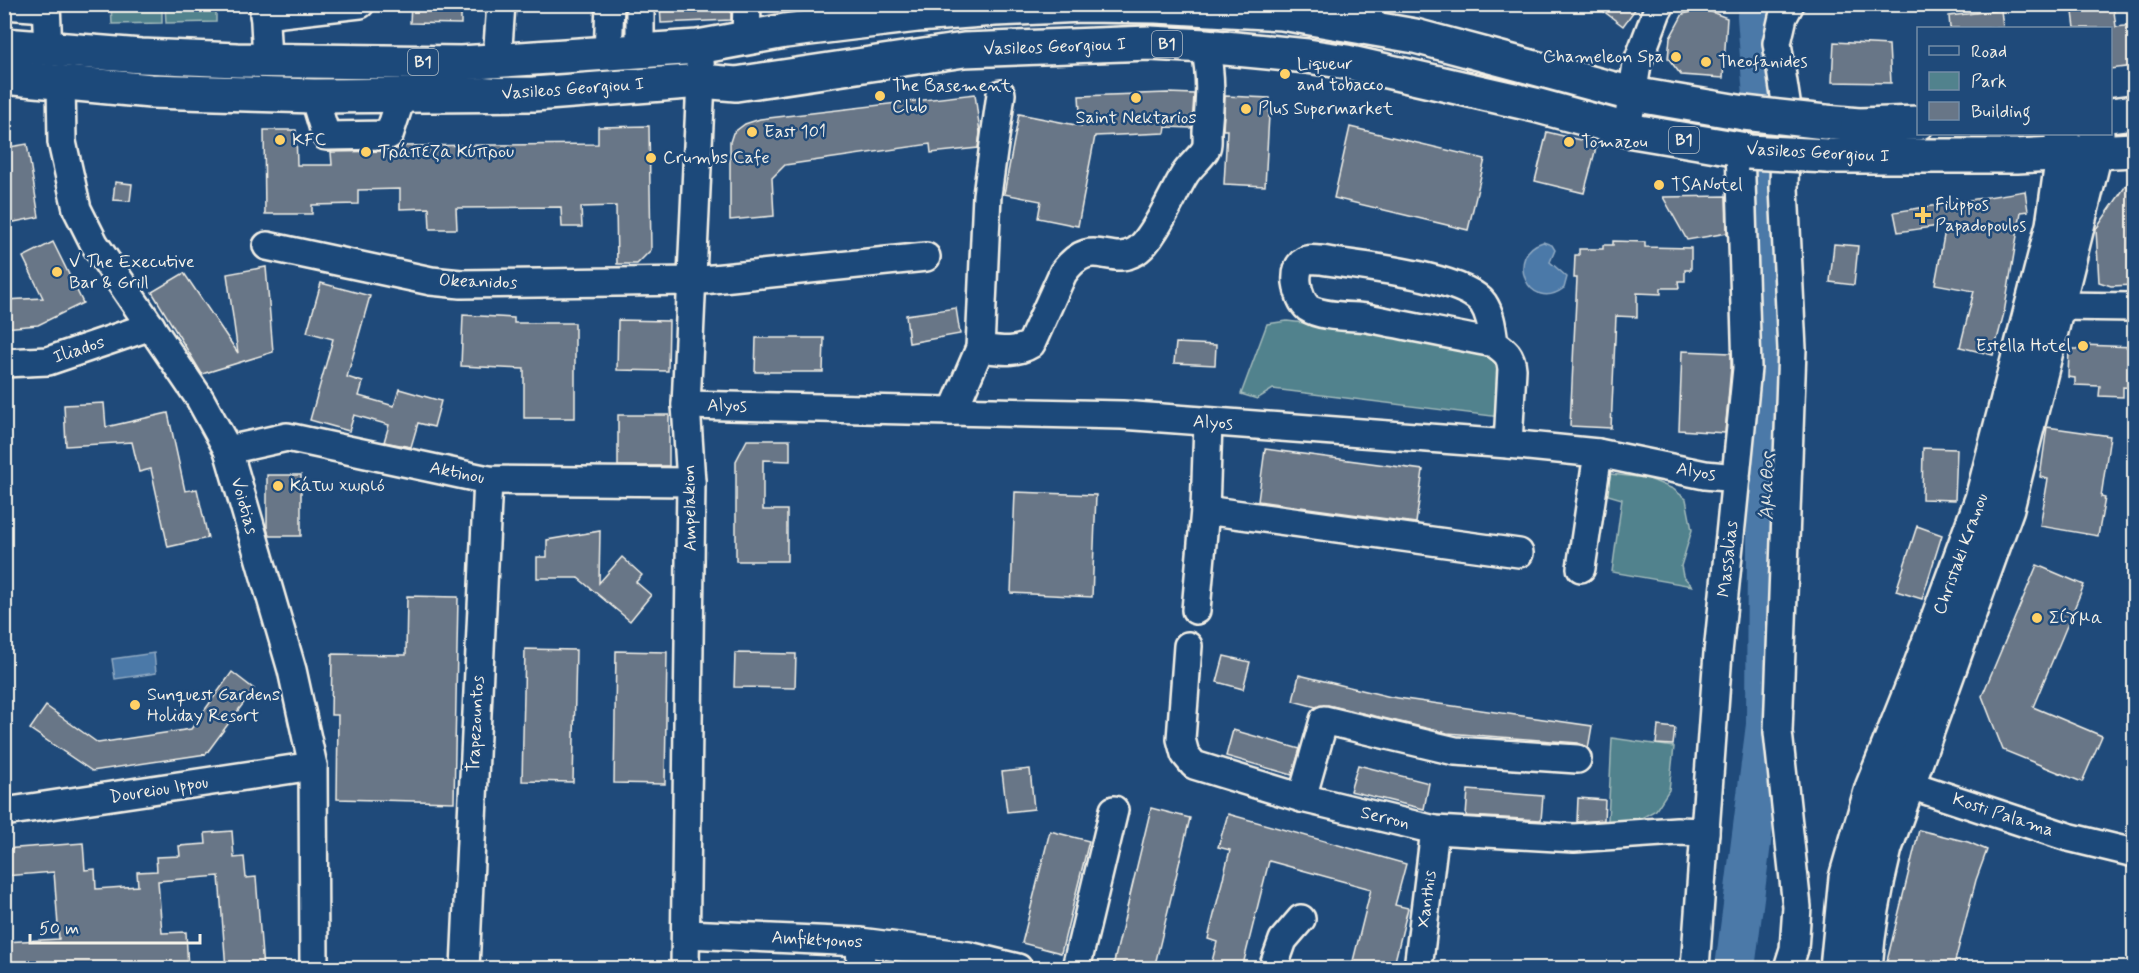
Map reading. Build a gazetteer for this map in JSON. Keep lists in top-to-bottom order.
{
  "streets": {
    "main road": ["B1", "Vasileos Georgiou I", "Christaki Kranou"],
    "street": [
      "Okeanidos",
      "Iliados",
      "Alyos",
      "Aktinou",
      "Voiotias",
      "Ampelakion",
      "Massalias",
      "Trapezountos",
      "Doureiou Ippou",
      "Kosti Palama",
      "Serron",
      "Xanthis",
      "Amfiktyonos"
    ]
  },
  "crossings": [
    ["Vasileos Georgiou I", "Voiotias"],
    ["Vasileos Georgiou I", "Ampelakion"],
    ["Vasileos Georgiou I", "Christaki Kranou"],
    ["Vasileos Georgiou I", "Massalias"],
    ["Okeanidos", "Ampelakion"],
    ["Iliados", "Voiotias"],
    ["Alyos", "Ampelakion"],
    ["Alyos", "Massalias"],
    ["Aktinou", "Voiotias"],
    ["Aktinou", "Ampelakion"],
    ["Aktinou", "Trapezountos"],
    ["Voiotias", "Doureiou Ippou"],
    ["Ampelakion", "Amfiktyonos"],
    ["Christaki Kranou", "Kosti Palama"],
    ["Massalias", "Serron"],
    ["Serron", "Xanthis"]
  ],
  "water": ["Άμαθος"],
  "places": {
    "other": [
      "Chameleon Spa",
      "Theofanides",
      "Liqueur and tobacco",
      "The Basement Club",
      "Saint Nektarios",
      "Plus Supermarket",
      "East 101",
      "KFC",
      "Tomazou",
      "Τράπεζα Κύπρου",
      "Crumbs Cafe",
      "TSANotel",
      "V The Executive Bar & Grill",
      "Estella Hotel",
      "Κάτω χωριό",
      "Σίγμα",
      "Sunquest Gardens Holiday Resort"
    ],
    "health": ["Filippos Papadopoulos"]
  },
  "legend": ["Road", "Park", "Building"],
  "scale_bar": "50 m"
}
